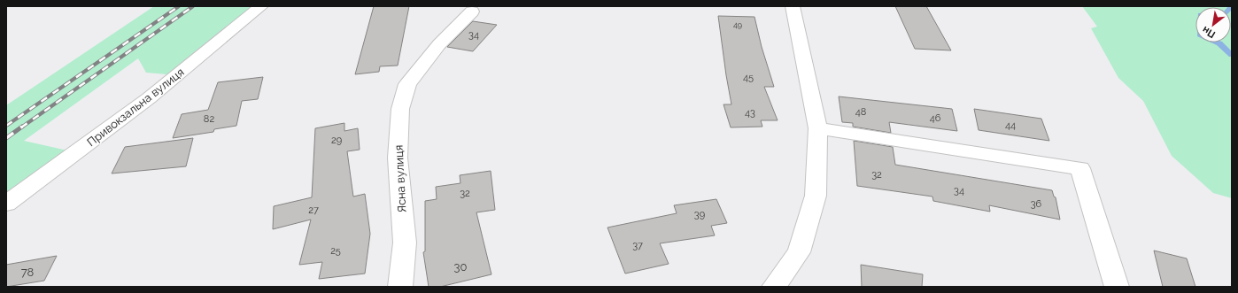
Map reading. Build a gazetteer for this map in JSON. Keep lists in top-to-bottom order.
{
  "streets": {
    "street": ["Привокзальна вулиця", "Ясна вулиця"]
  },
  "house_numbers": [
    "49",
    "34",
    "45",
    "48",
    "43",
    "46",
    "82",
    "44",
    "29",
    "32",
    "34",
    "32",
    "36",
    "27",
    "39",
    "37",
    "25",
    "30",
    "78"
  ],
  "north": "bottom left"
}
